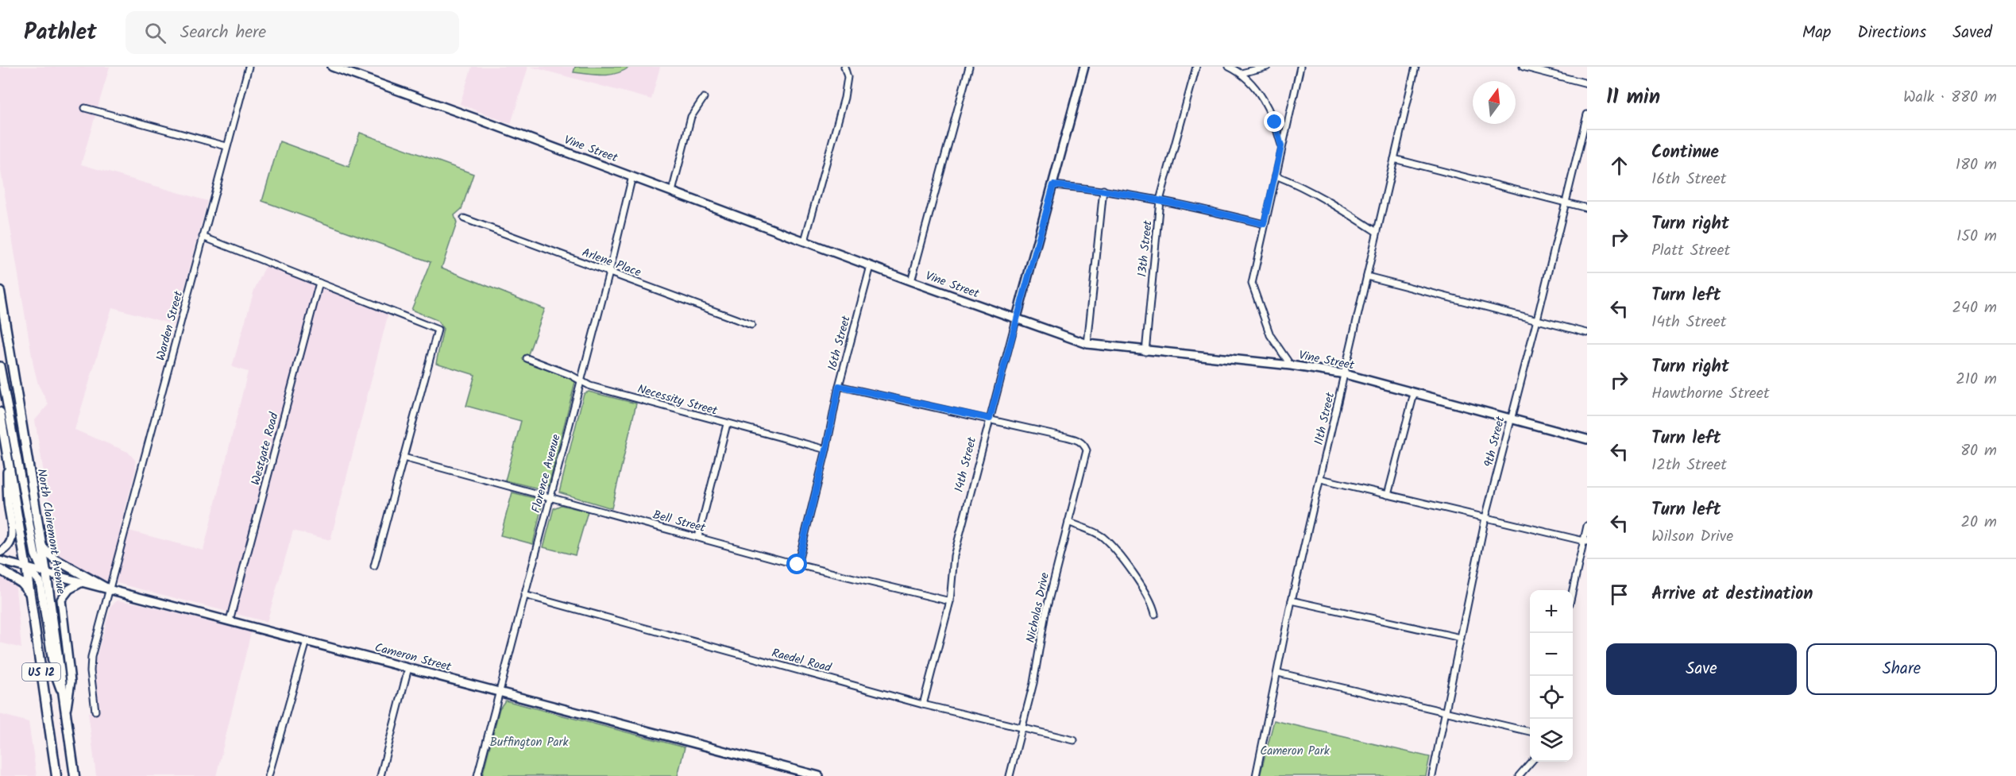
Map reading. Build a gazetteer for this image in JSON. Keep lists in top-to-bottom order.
{
  "streets": {
    "main road": ["North Clairemont Avenue", "US 12"],
    "street": [
      "Vine Street",
      "13th Street",
      "Arlene Place",
      "Warden Street",
      "16th Street",
      "Necessity Street",
      "11th Street",
      "9th Street",
      "Westgate Road",
      "14th Street",
      "Florence Avenue",
      "Bell Street",
      "Nicholas Drive",
      "Cameron Street",
      "Raedel Road"
    ]
  },
  "crossings": [
    ["Vine Street", "13th Street"],
    ["Vine Street", "16th Street"],
    ["Vine Street", "11th Street"],
    ["Vine Street", "9th Street"],
    ["Vine Street", "14th Street"],
    ["Vine Street", "Florence Avenue"],
    ["Arlene Place", "Florence Avenue"],
    ["Warden Street", "Cameron Street"],
    ["16th Street", "Necessity Street"],
    ["16th Street", "Bell Street"],
    ["Necessity Street", "Florence Avenue"],
    ["Westgate Road", "Cameron Street"],
    ["14th Street", "Bell Street"],
    ["14th Street", "Nicholas Drive"],
    ["14th Street", "Raedel Road"],
    ["Florence Avenue", "Bell Street"],
    ["Florence Avenue", "Cameron Street"],
    ["Florence Avenue", "Raedel Road"],
    ["North Clairemont Avenue", "Cameron Street"],
    ["Nicholas Drive", "Raedel Road"],
    ["Cameron Street", "US 12"]
  ],
  "parks": ["Buffington Park", "Cameron Park"],
  "north": "top",
  "page": {
    "header": "Pathlet",
    "search": "Search here",
    "nav": ["Map", "Directions", "Saved"],
    "heading": ["11 min", "Walk · 880 m"],
    "list": [
      ["Continue", "16th Street", "180 m"],
      ["Turn right", "Platt Street", "150 m"],
      ["Turn left", "14th Street", "240 m"],
      ["Turn right", "Hawthorne Street", "210 m"],
      ["Turn left", "12th Street", "80 m"],
      ["Turn left", "Wilson Drive", "20 m"],
      "Arrive at destination"
    ],
    "map_buttons": ["+", "−"],
    "buttons": ["Save", "Share"]
  }
}
